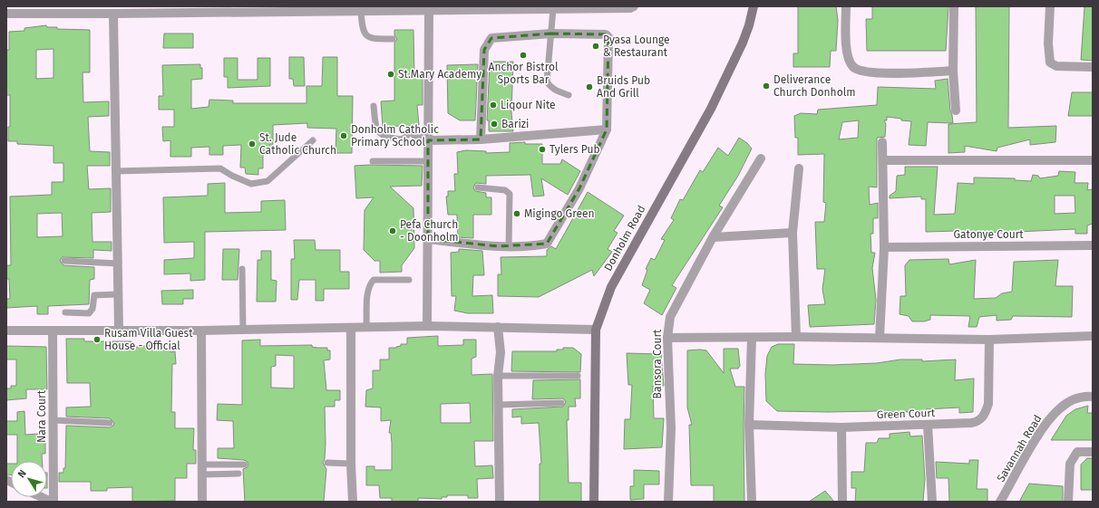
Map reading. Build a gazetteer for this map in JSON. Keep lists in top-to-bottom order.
{
  "streets": {
    "main road": ["Donholm Road"],
    "street": [
      "Gatonye Court",
      "Bansora Court",
      "Green Court",
      "Nara Court",
      "Savannah Road"
    ]
  },
  "places": [
    "Pyasa Lounge & Restaurant",
    "Anchor Bistrol Sports Bar",
    "St.Mary Academy",
    "Deliverance Church Donholm",
    "Bruids Pub And Grill",
    "Liqour Nite",
    "Barizi",
    "Donholm Catholic Primary School",
    "St. Jude Catholic Church",
    "Tylers Pub",
    "Migingo Green",
    "Pefa Church - Doonholm",
    "Rusam Villa Guest House - Official"
  ],
  "north": "top left"
}
